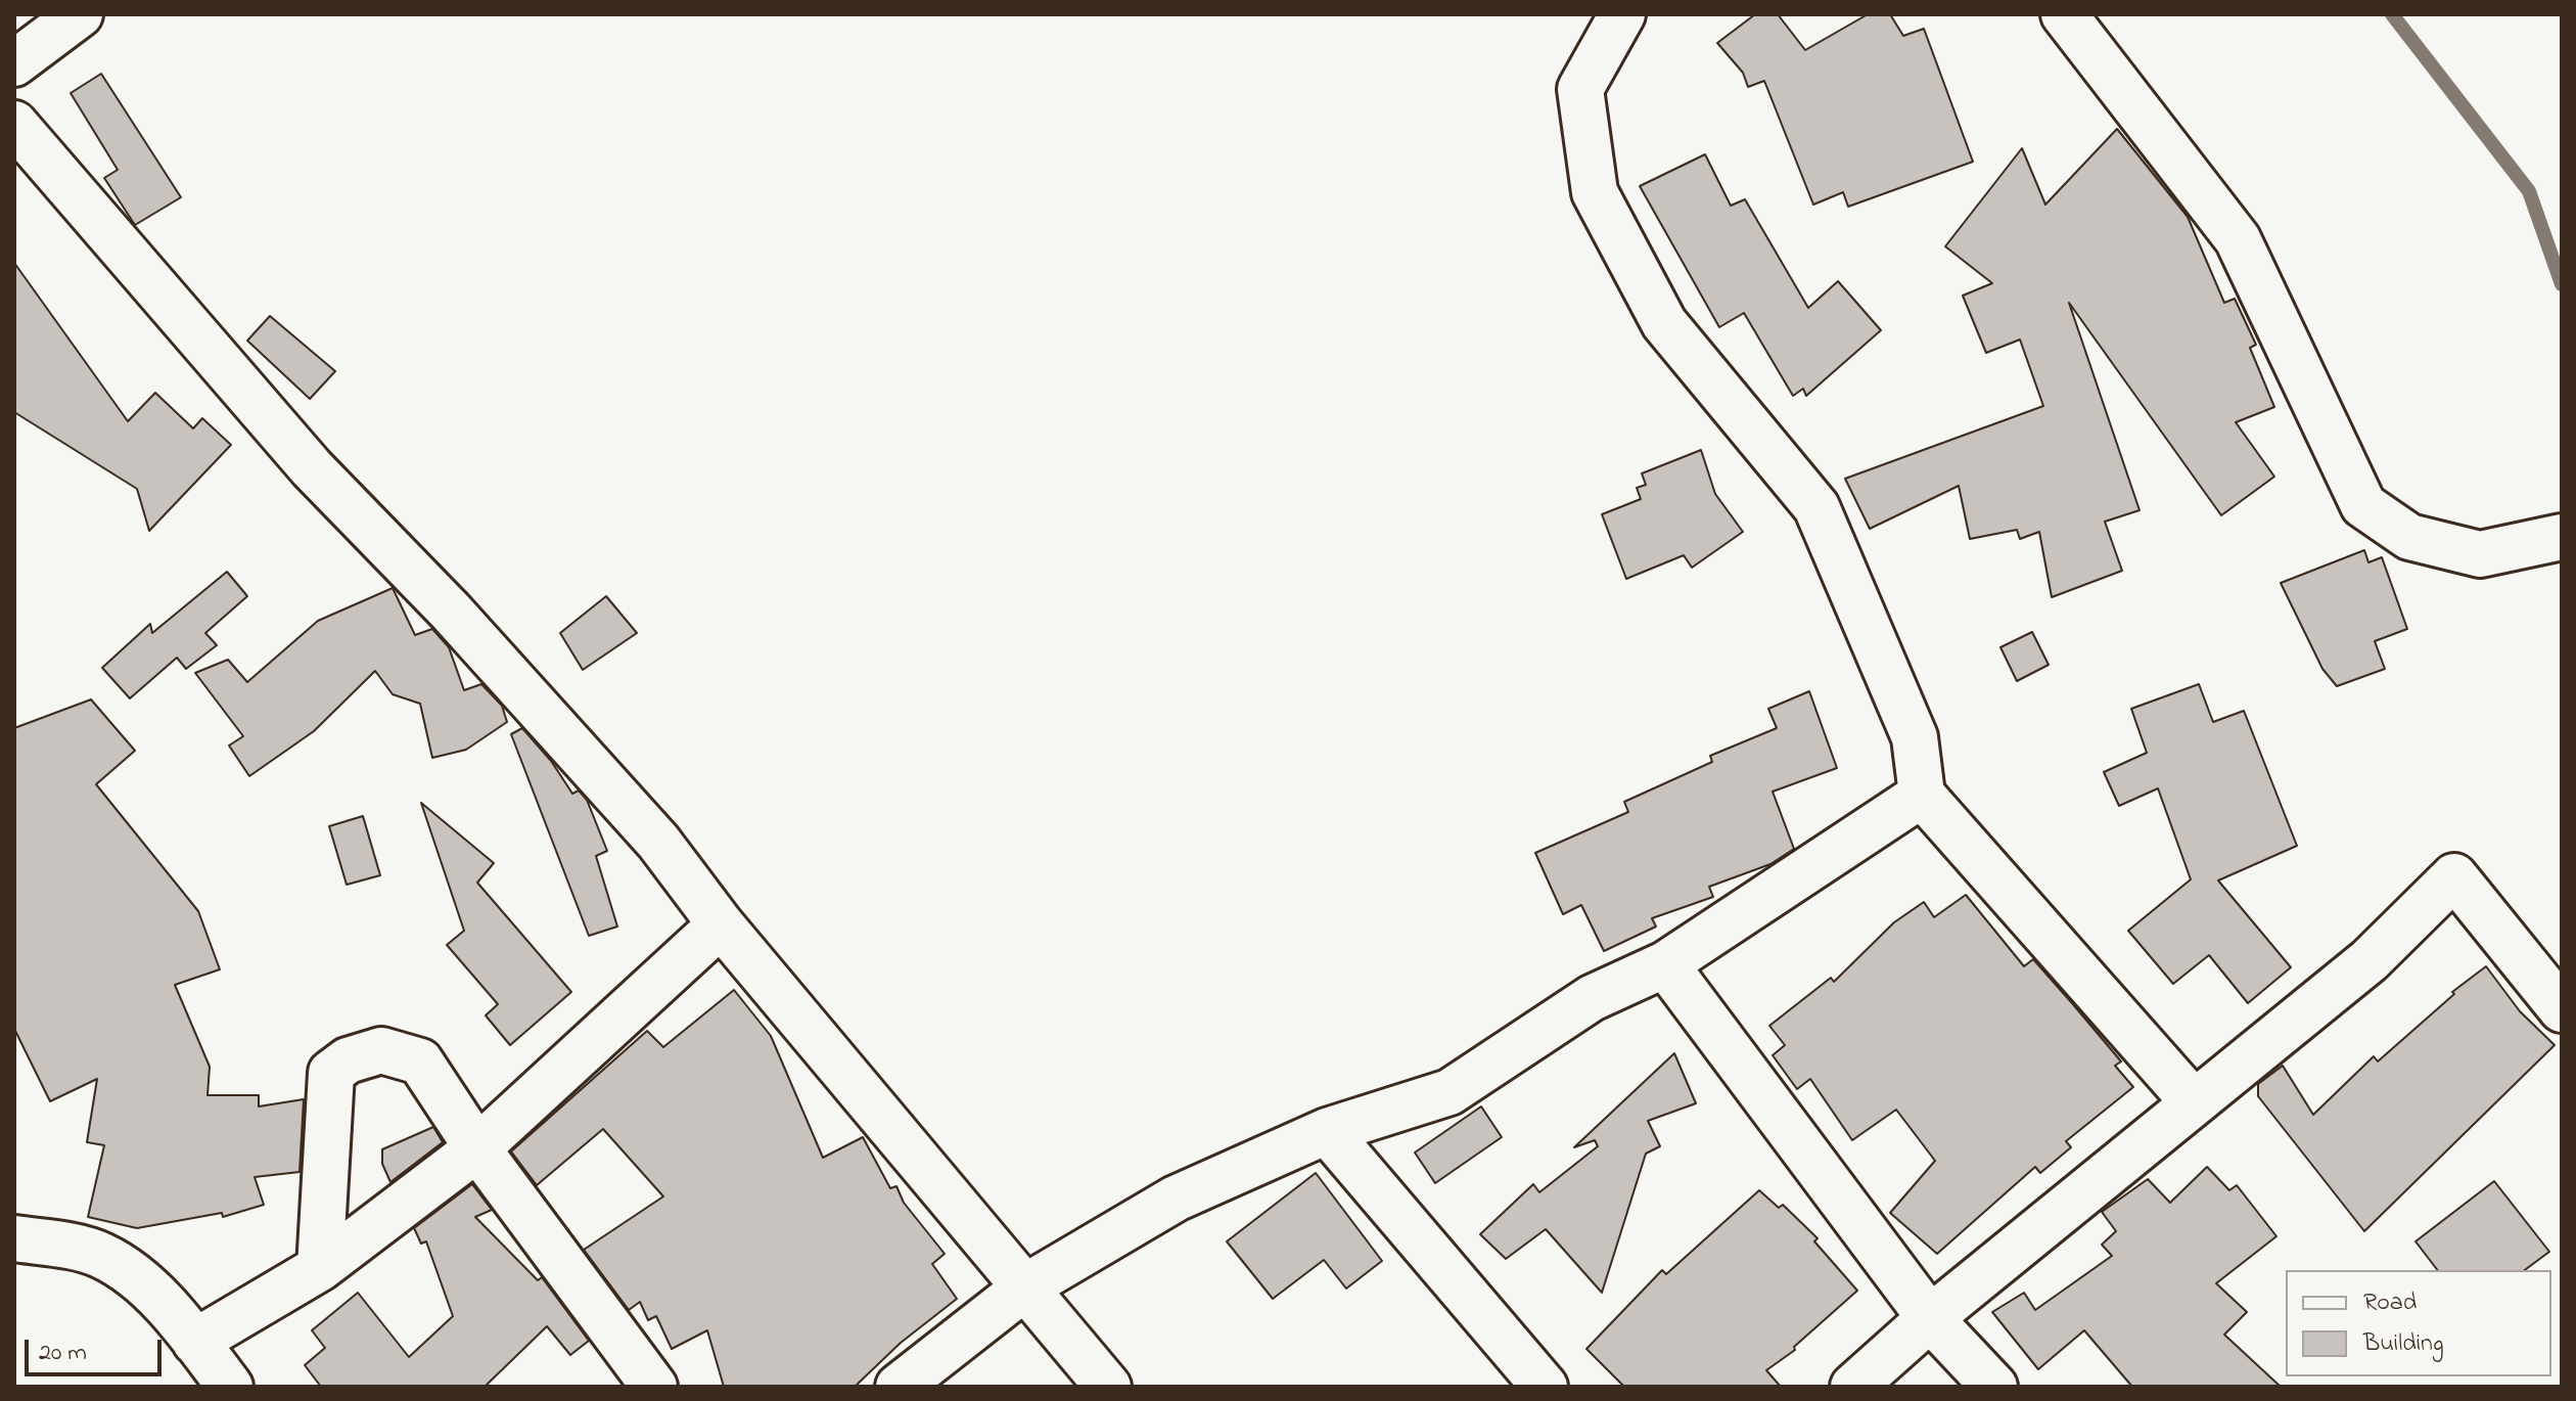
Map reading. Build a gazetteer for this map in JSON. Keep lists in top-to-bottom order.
{
  "legend": ["Road", "Building"],
  "scale_bar": "20 m"
}
